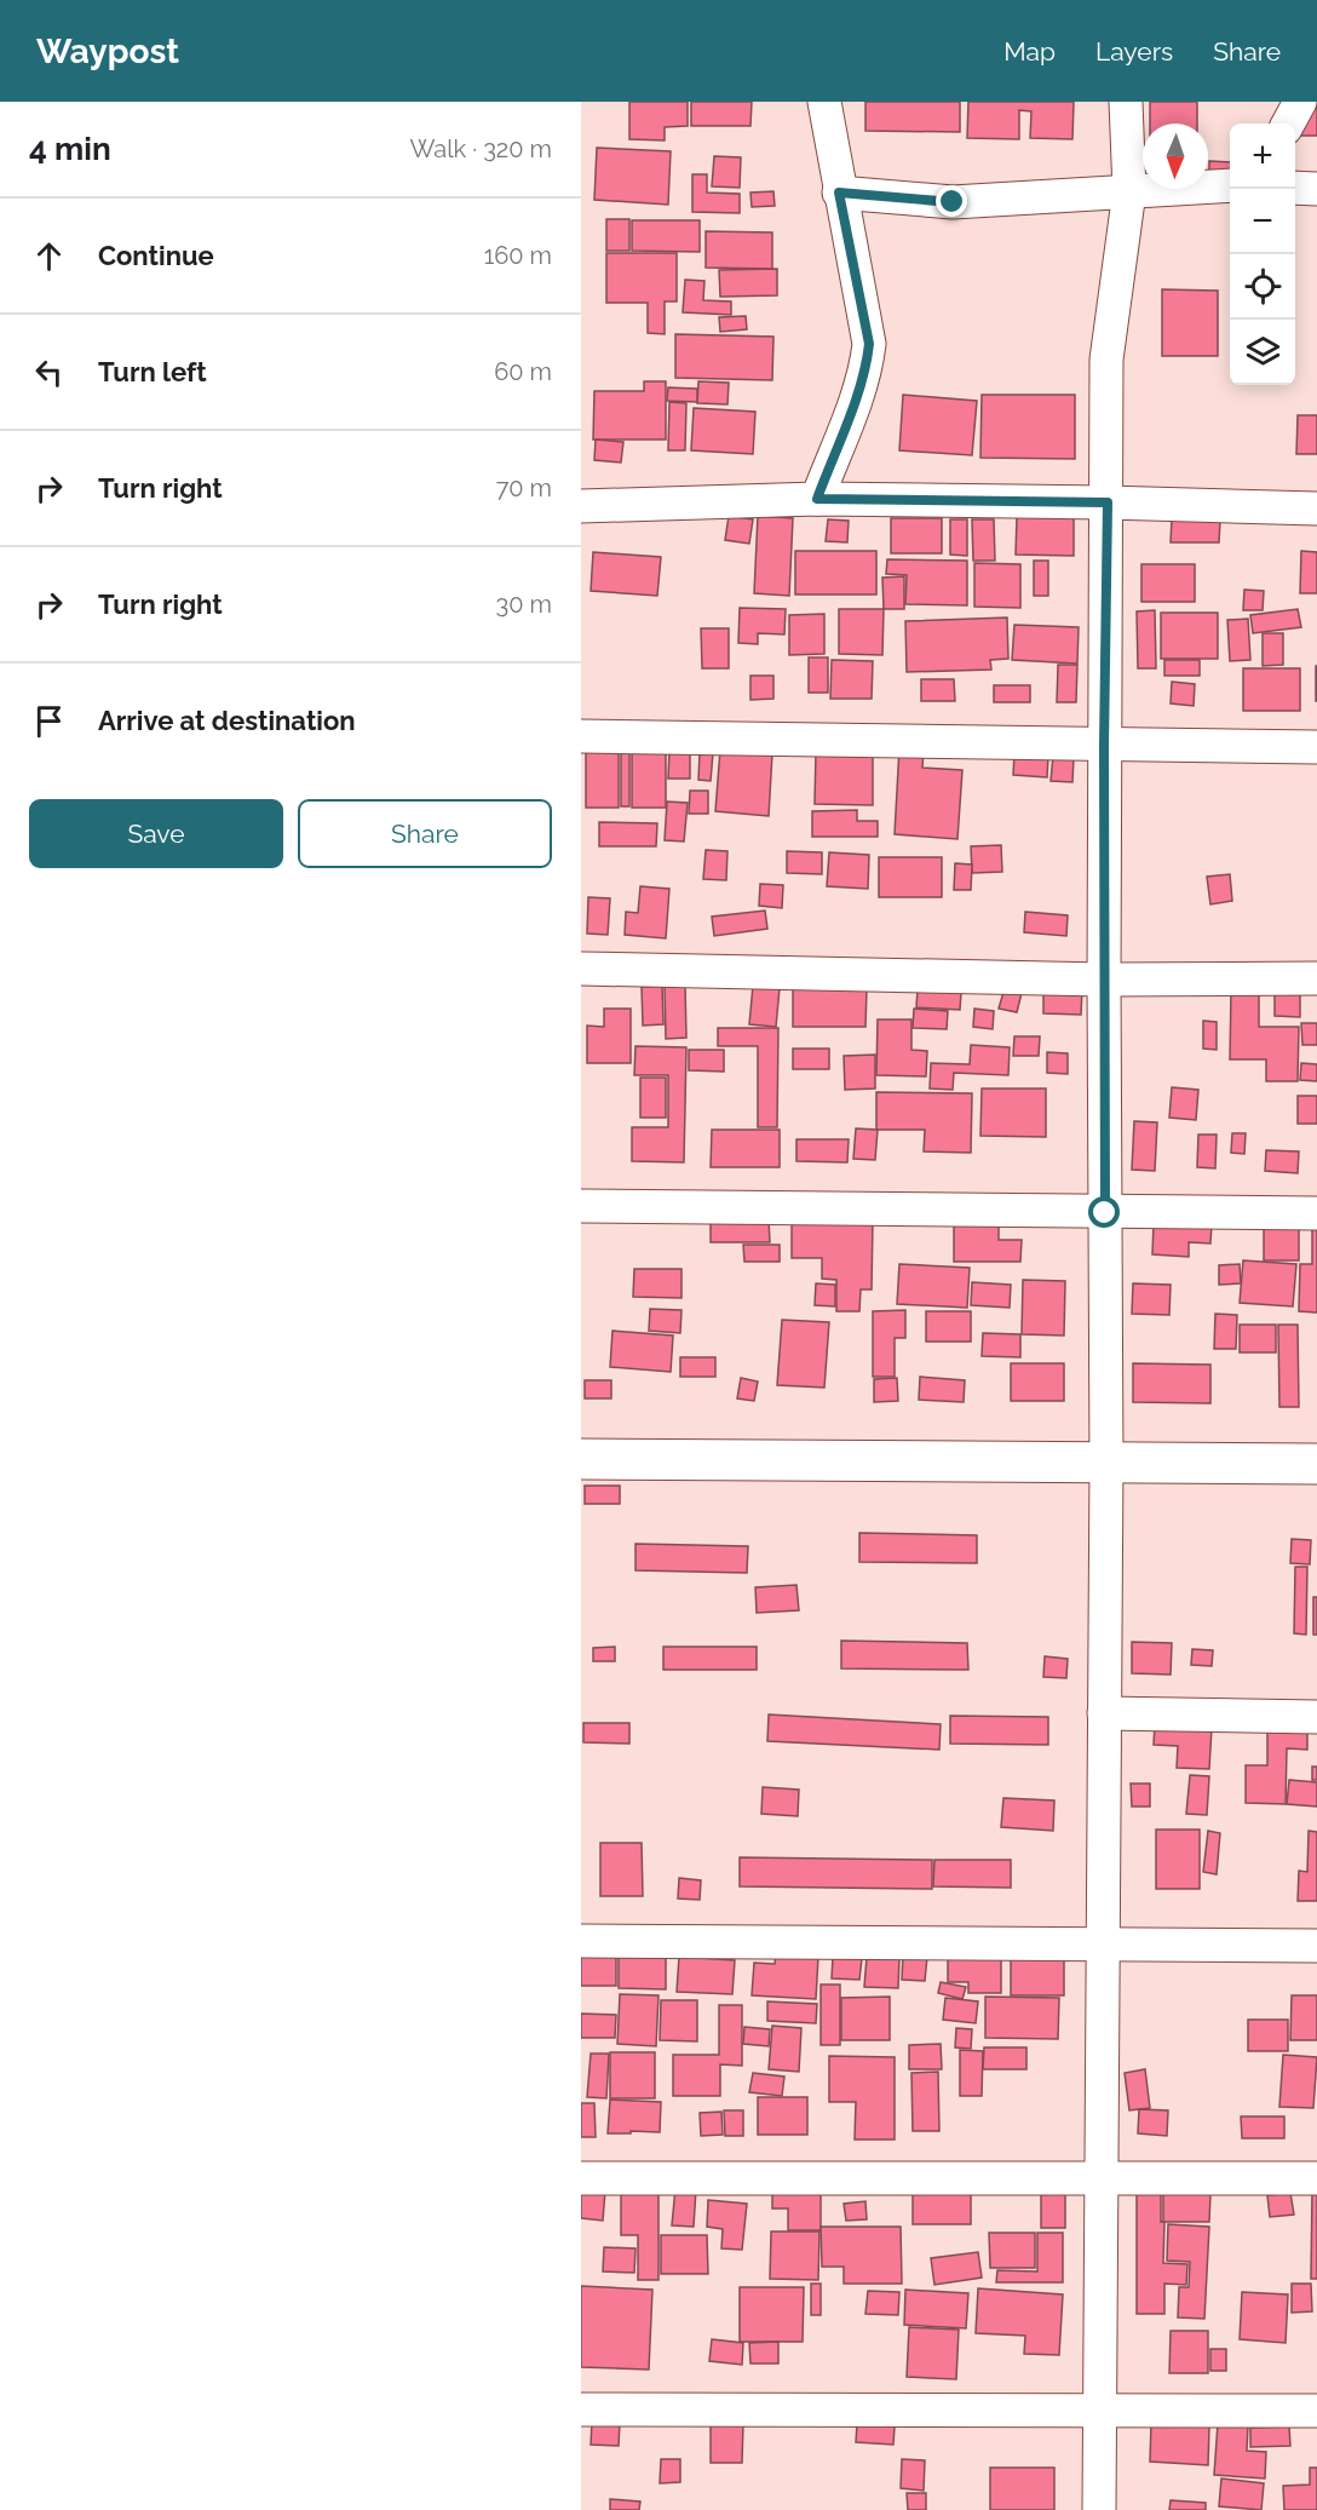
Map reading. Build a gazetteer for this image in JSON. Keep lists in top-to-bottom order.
{
  "north": "bottom",
  "page": {
    "header": "Waypost",
    "nav": ["Map", "Layers", "Share"],
    "heading": ["4 min", "Walk · 320 m"],
    "map_buttons": ["+", "−"],
    "list": [
      ["Continue", "160 m"],
      ["Turn left", "60 m"],
      ["Turn right", "70 m"],
      ["Turn right", "30 m"],
      "Arrive at destination"
    ],
    "buttons": ["Save", "Share"]
  }
}
